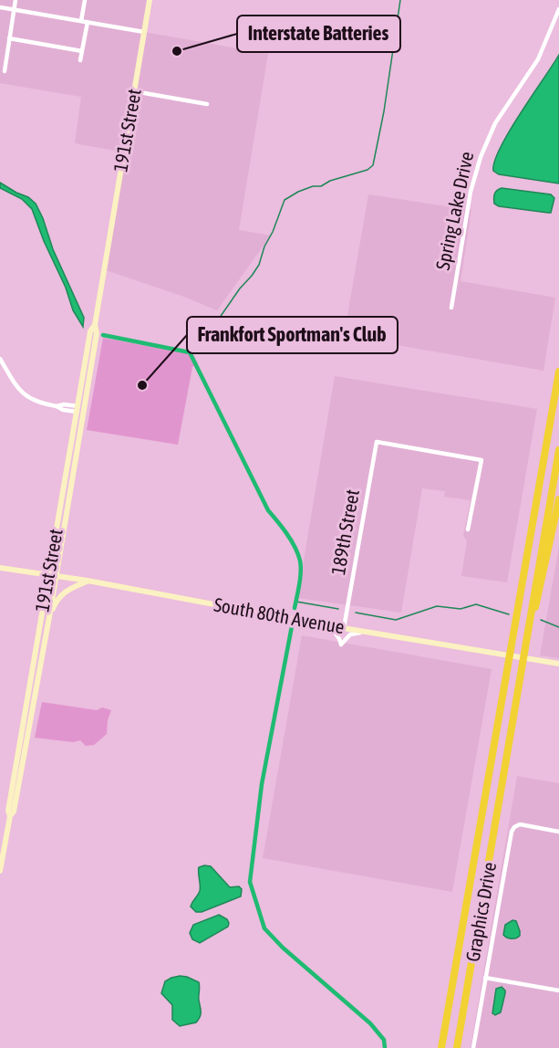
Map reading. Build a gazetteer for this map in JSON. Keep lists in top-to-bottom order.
{
  "streets": {
    "main road": ["191st Street", "South 80th Avenue"],
    "street": ["Spring Lake Drive", "189th Street", "Graphics Drive"]
  },
  "crossings": [
    ["191st Street", "South 80th Avenue"],
    ["189th Street", "South 80th Avenue"]
  ],
  "places": ["Interstate Batteries", "Frankfort Sportman's Club"]
}
